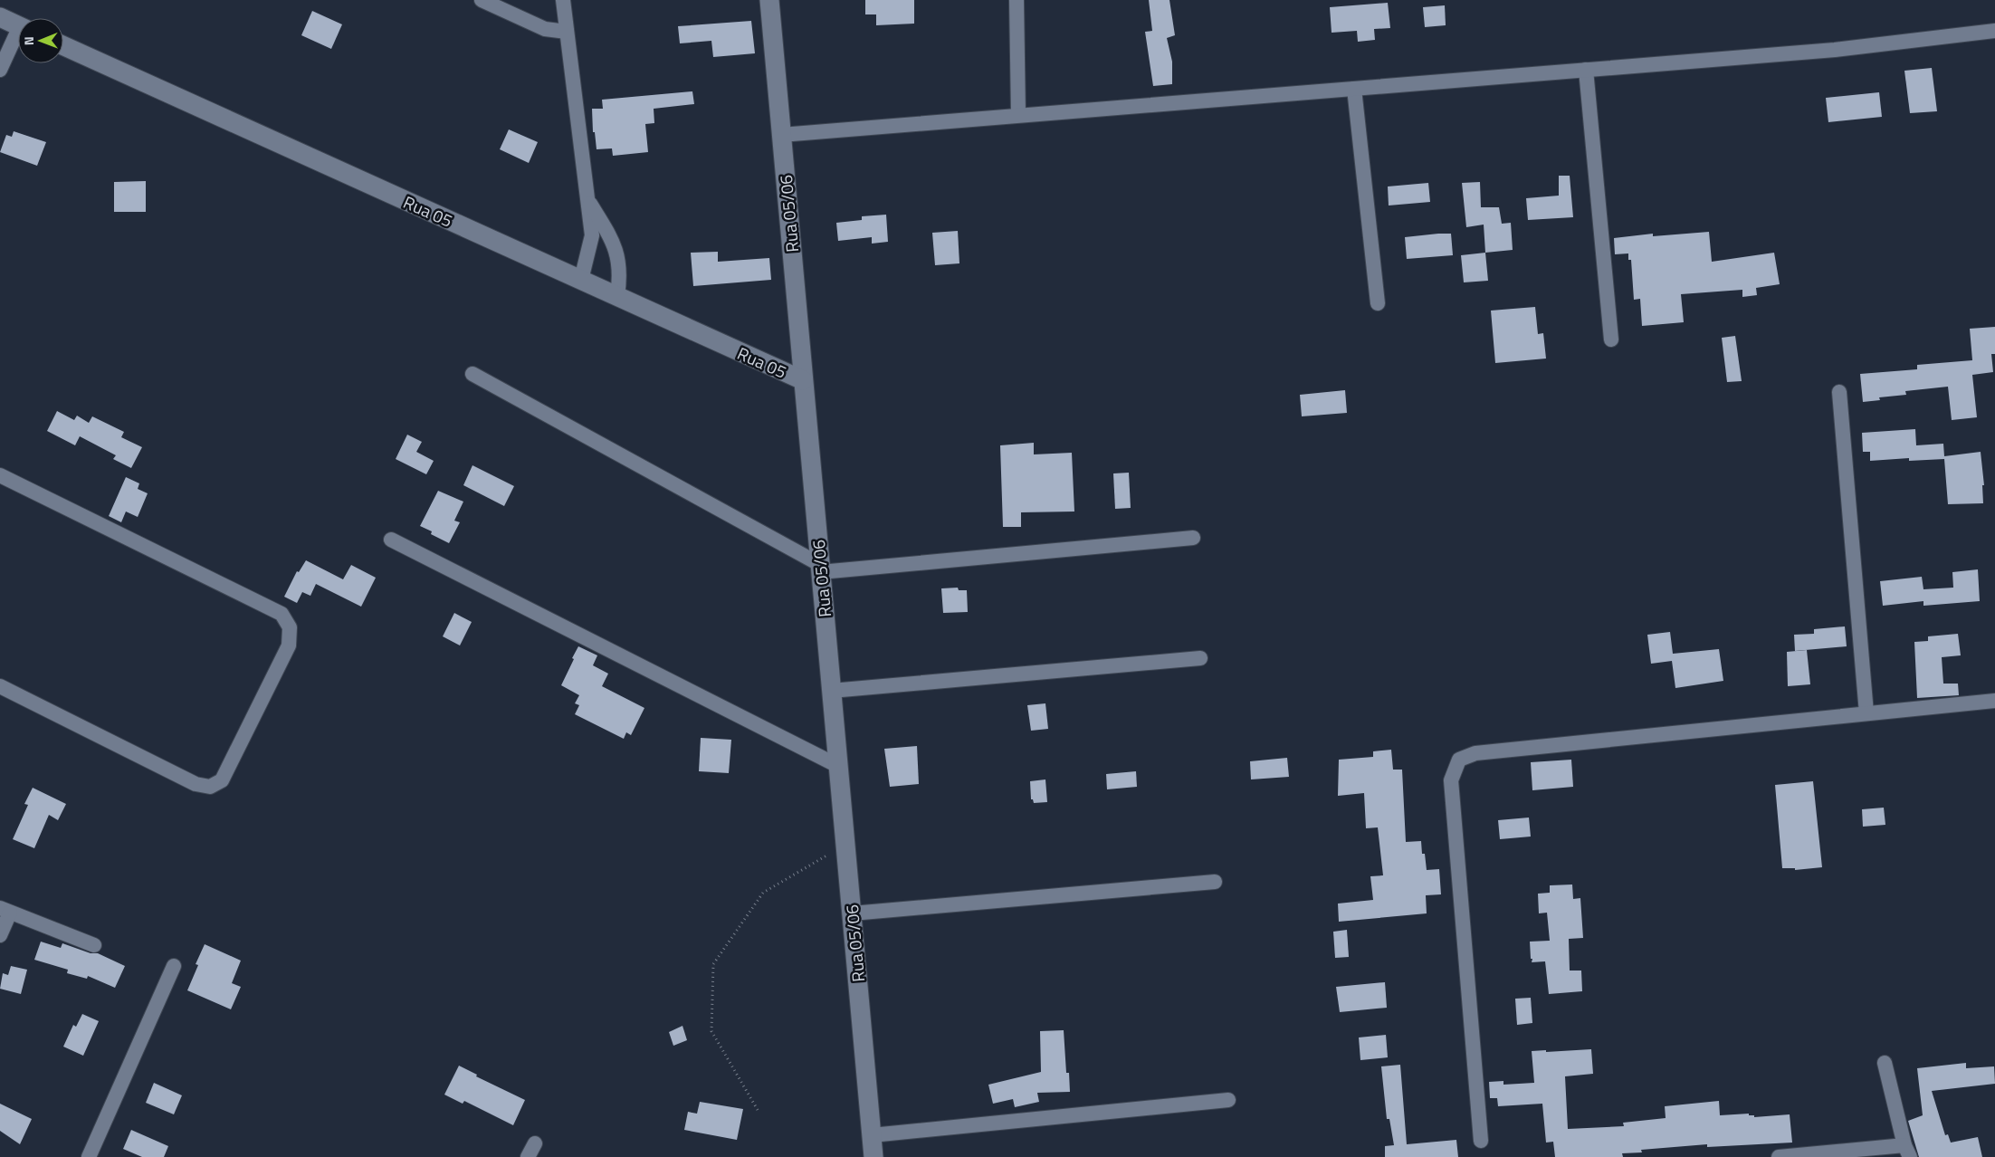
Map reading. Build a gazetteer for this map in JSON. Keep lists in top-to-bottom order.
{
  "streets": {
    "street": ["Rua 05", "Rua 05/06"]
  },
  "crossings": [
    ["Rua 05", "Rua 05/06"]
  ],
  "north": "left"
}
